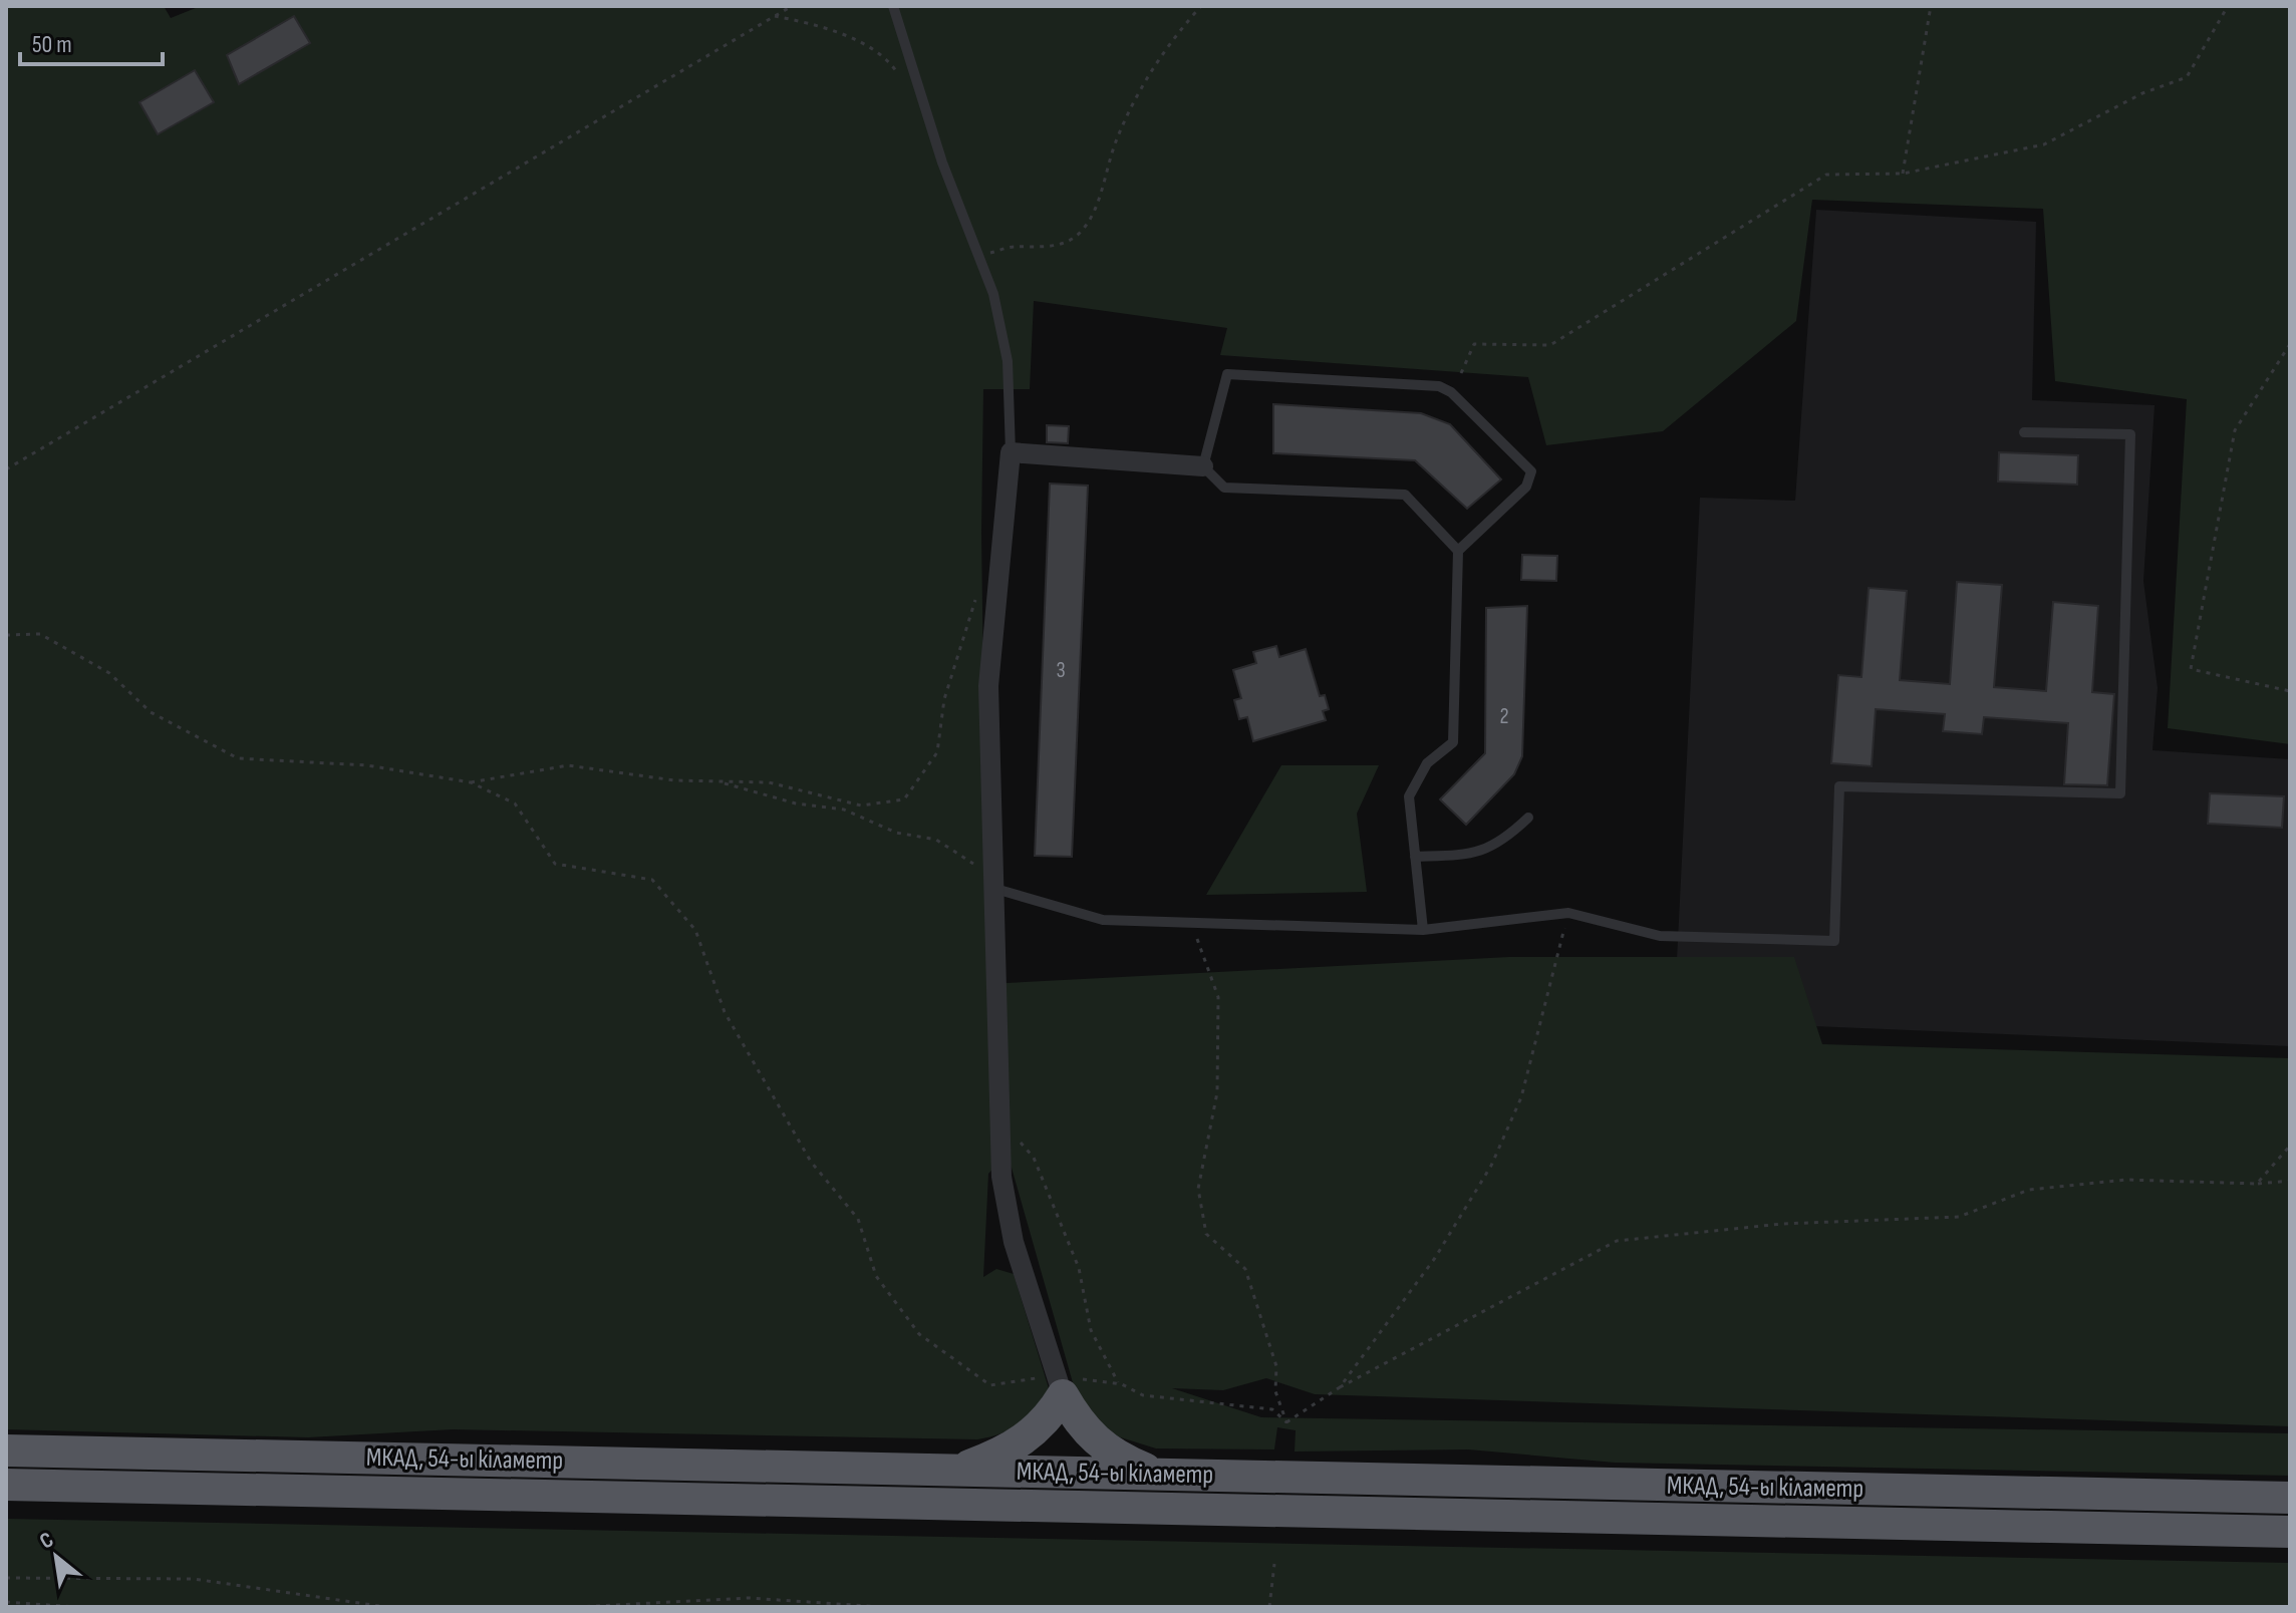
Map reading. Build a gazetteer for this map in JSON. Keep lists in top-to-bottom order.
{
  "streets": {
    "highway": ["МКАД, 54-ы кіламетр"]
  },
  "house_numbers": ["3", "2"],
  "scale_bar": "50 m",
  "north": "top left"
}
